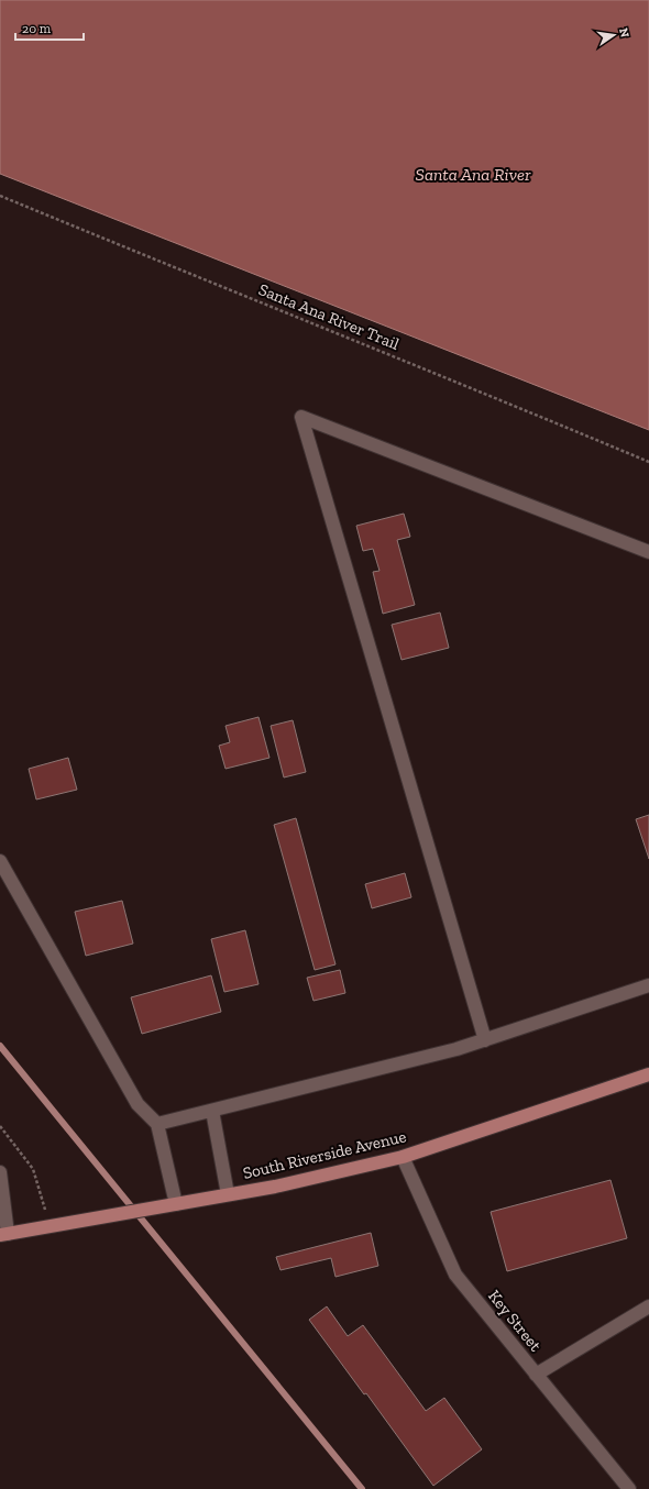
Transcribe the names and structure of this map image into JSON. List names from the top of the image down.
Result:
{
  "streets": {
    "main road": ["South Riverside Avenue"],
    "street": ["Key Street"],
    "path": ["Santa Ana River Trail"]
  },
  "crossings": [
    ["South Riverside Avenue", "Key Street"]
  ],
  "water": ["Santa Ana River"],
  "scale_bar": "20 m",
  "north": "right"
}
